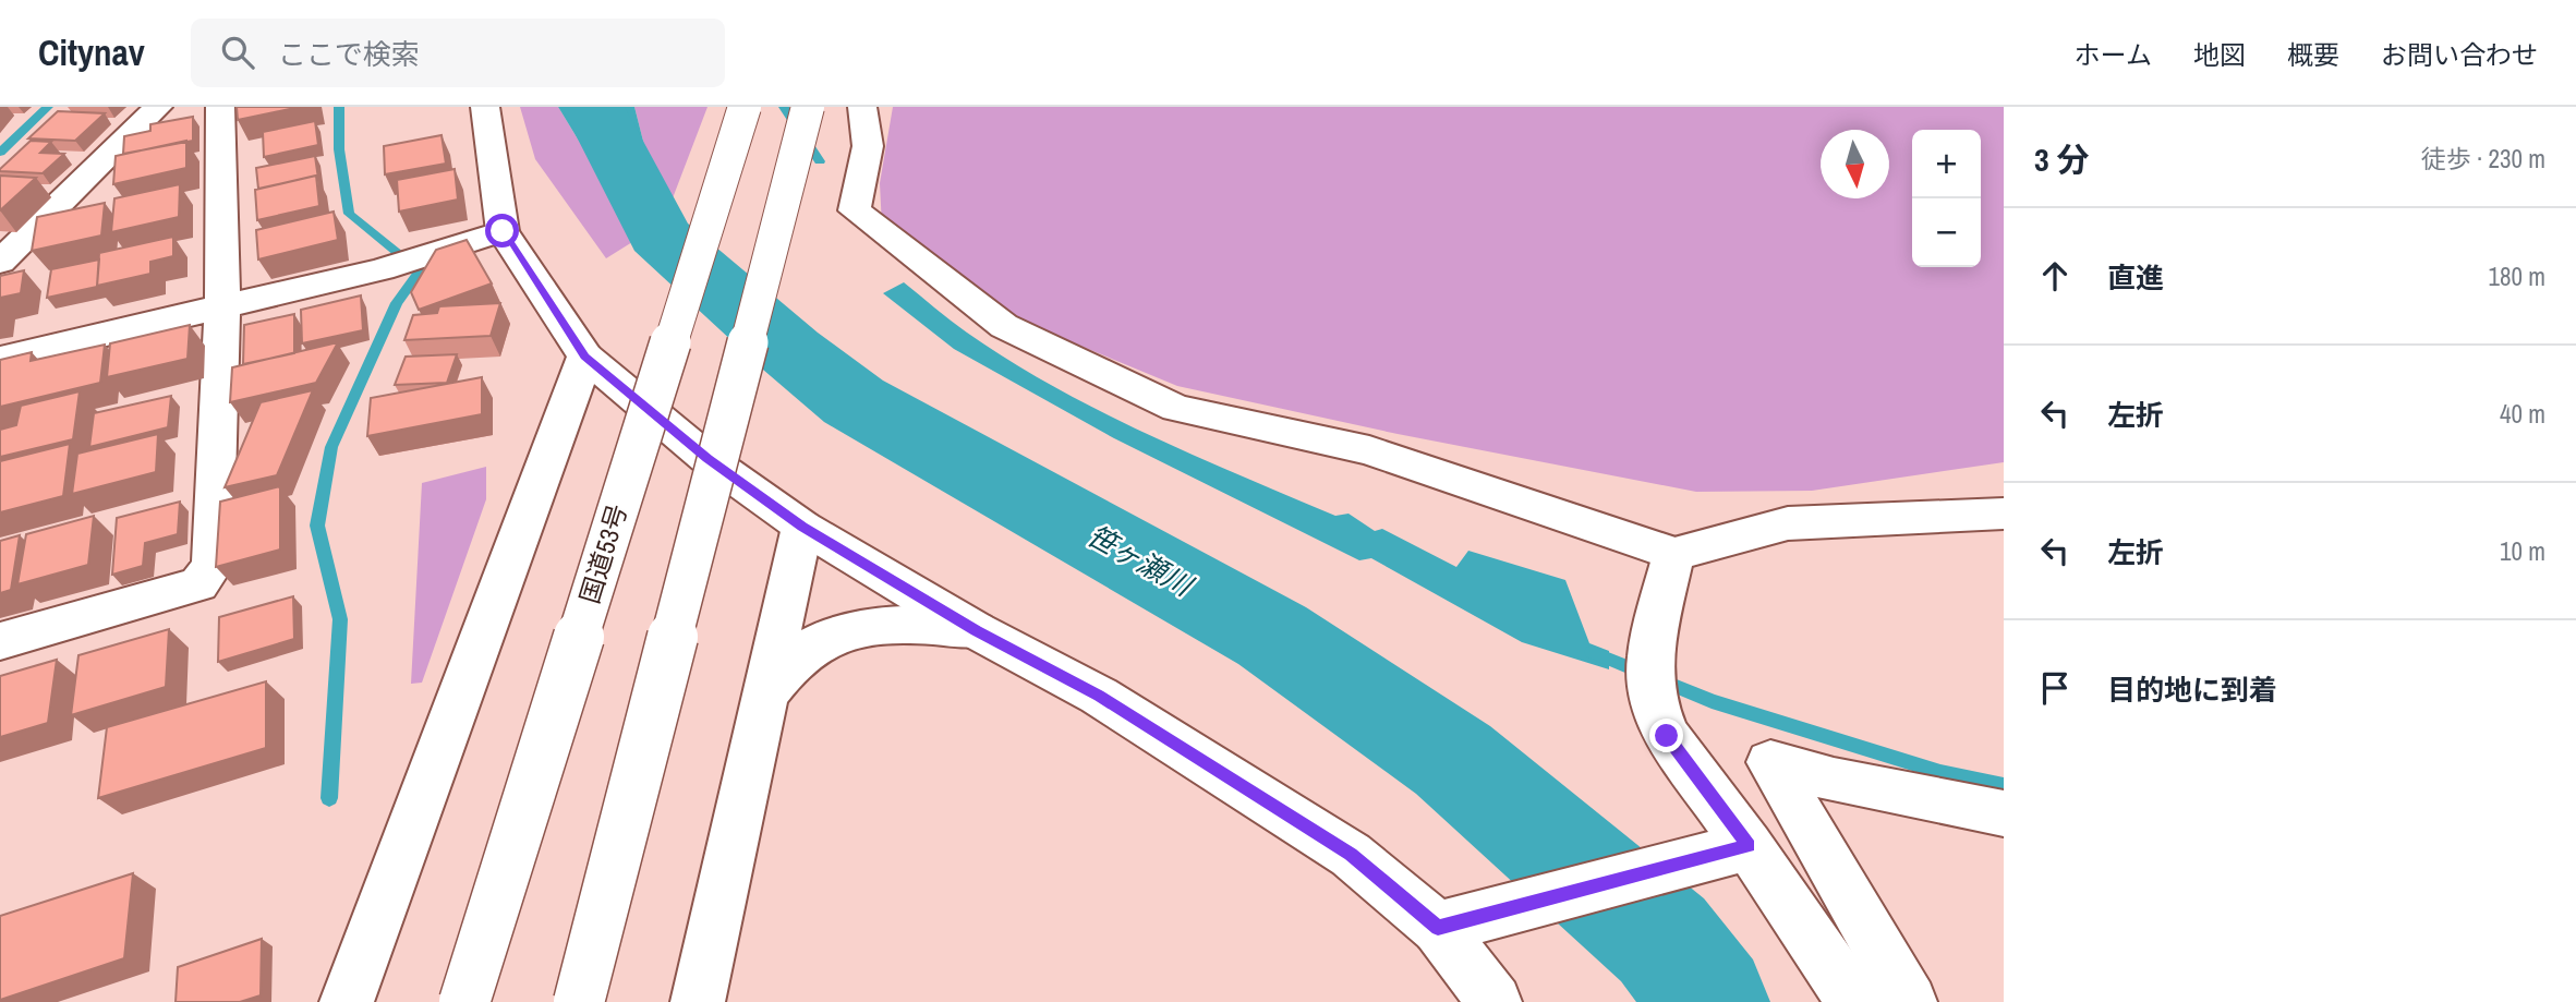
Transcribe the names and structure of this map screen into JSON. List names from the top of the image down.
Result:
{
  "streets": {
    "main road": ["国道53号"]
  },
  "water": ["笹ヶ瀬川"],
  "north": "bottom",
  "page": {
    "header": "Citynav",
    "search": "ここで検索",
    "nav": [
      "ホーム",
      "地図",
      "概要",
      "お問い合わせ"
    ],
    "heading": ["3 分", "徒歩 · 230 m"],
    "map_buttons": ["+", "−"],
    "list": [
      ["直進", "180 m"],
      ["左折", "40 m"],
      ["左折", "10 m"],
      "目的地に到着"
    ]
  }
}
